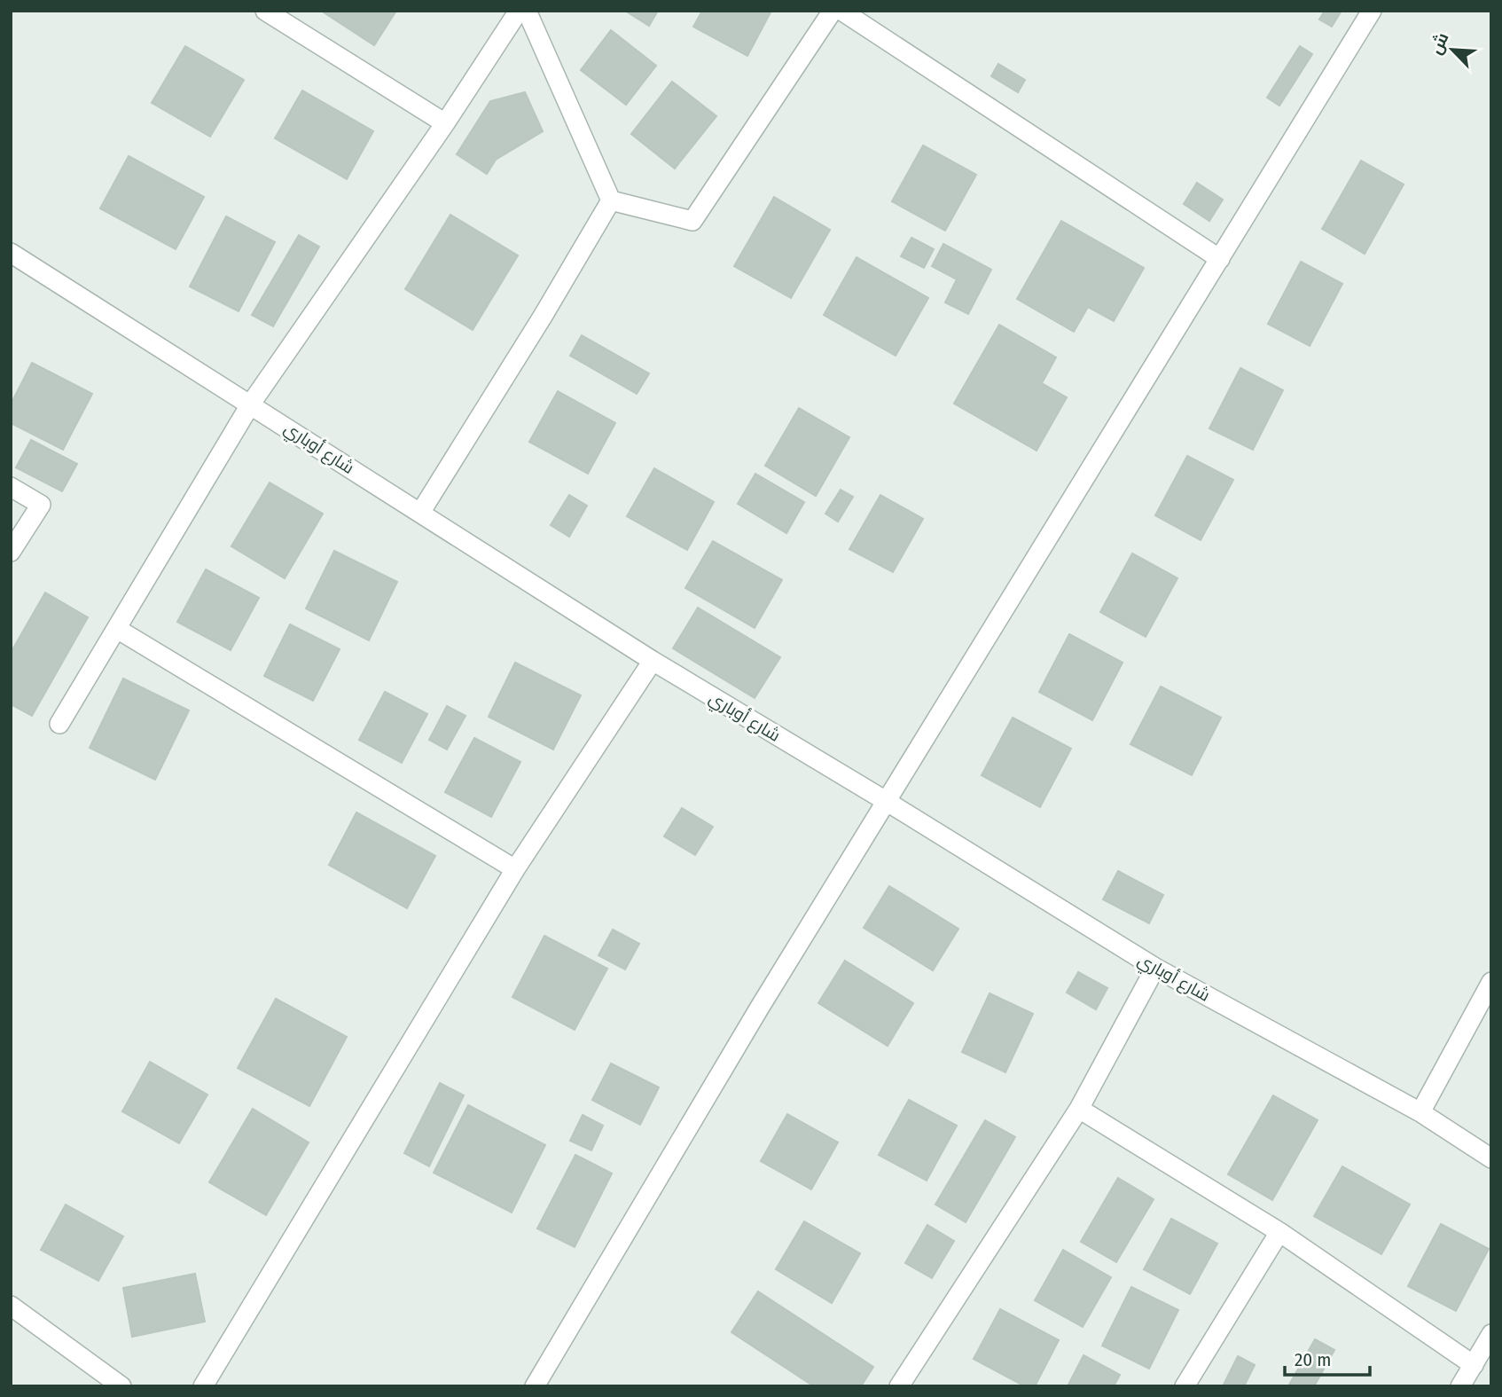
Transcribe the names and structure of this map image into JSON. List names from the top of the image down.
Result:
{
  "streets": {
    "street": ["شارع أوباري"]
  },
  "scale_bar": "20 m",
  "north": "top left"
}
